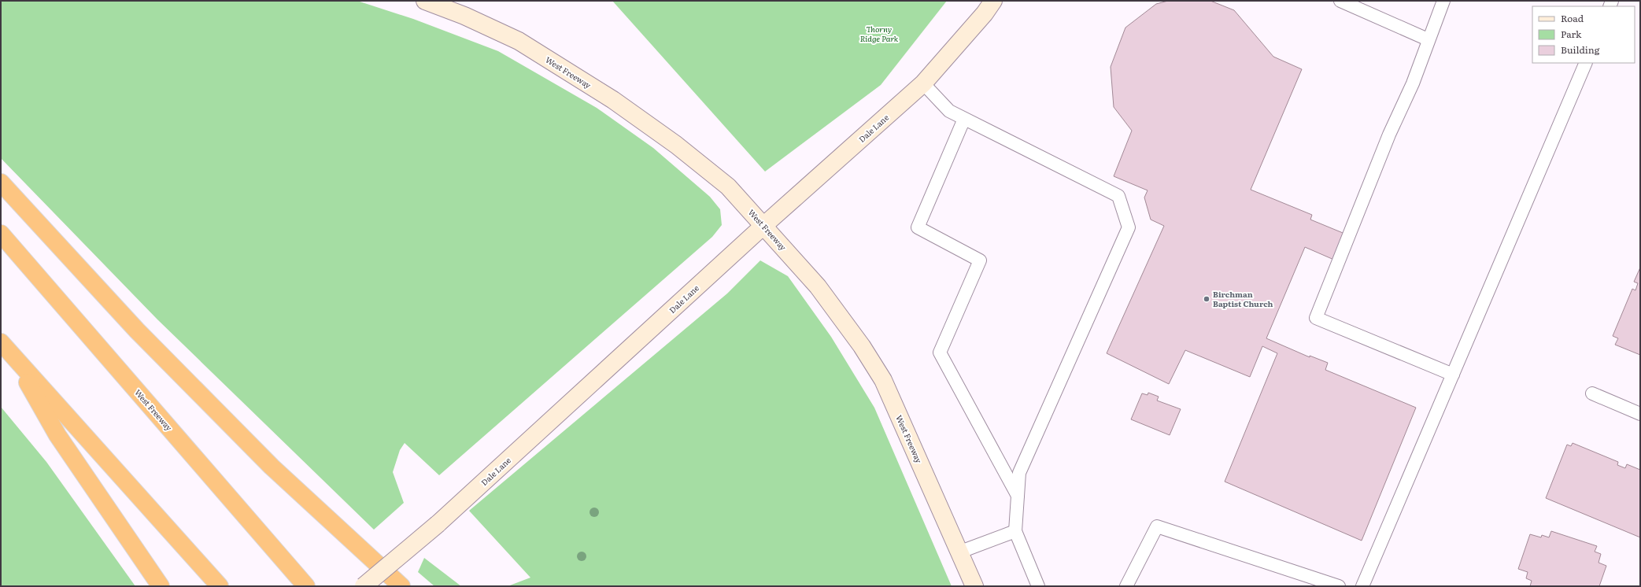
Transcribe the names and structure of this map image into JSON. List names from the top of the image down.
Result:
{
  "streets": {
    "highway": ["West Freeway"],
    "street": ["Dale Lane"]
  },
  "crossings": [
    ["West Freeway", "Dale Lane"]
  ],
  "parks": ["Thorny Ridge Park"],
  "places": ["Birchman Baptist Church"],
  "legend": ["Road", "Park", "Building"]
}
